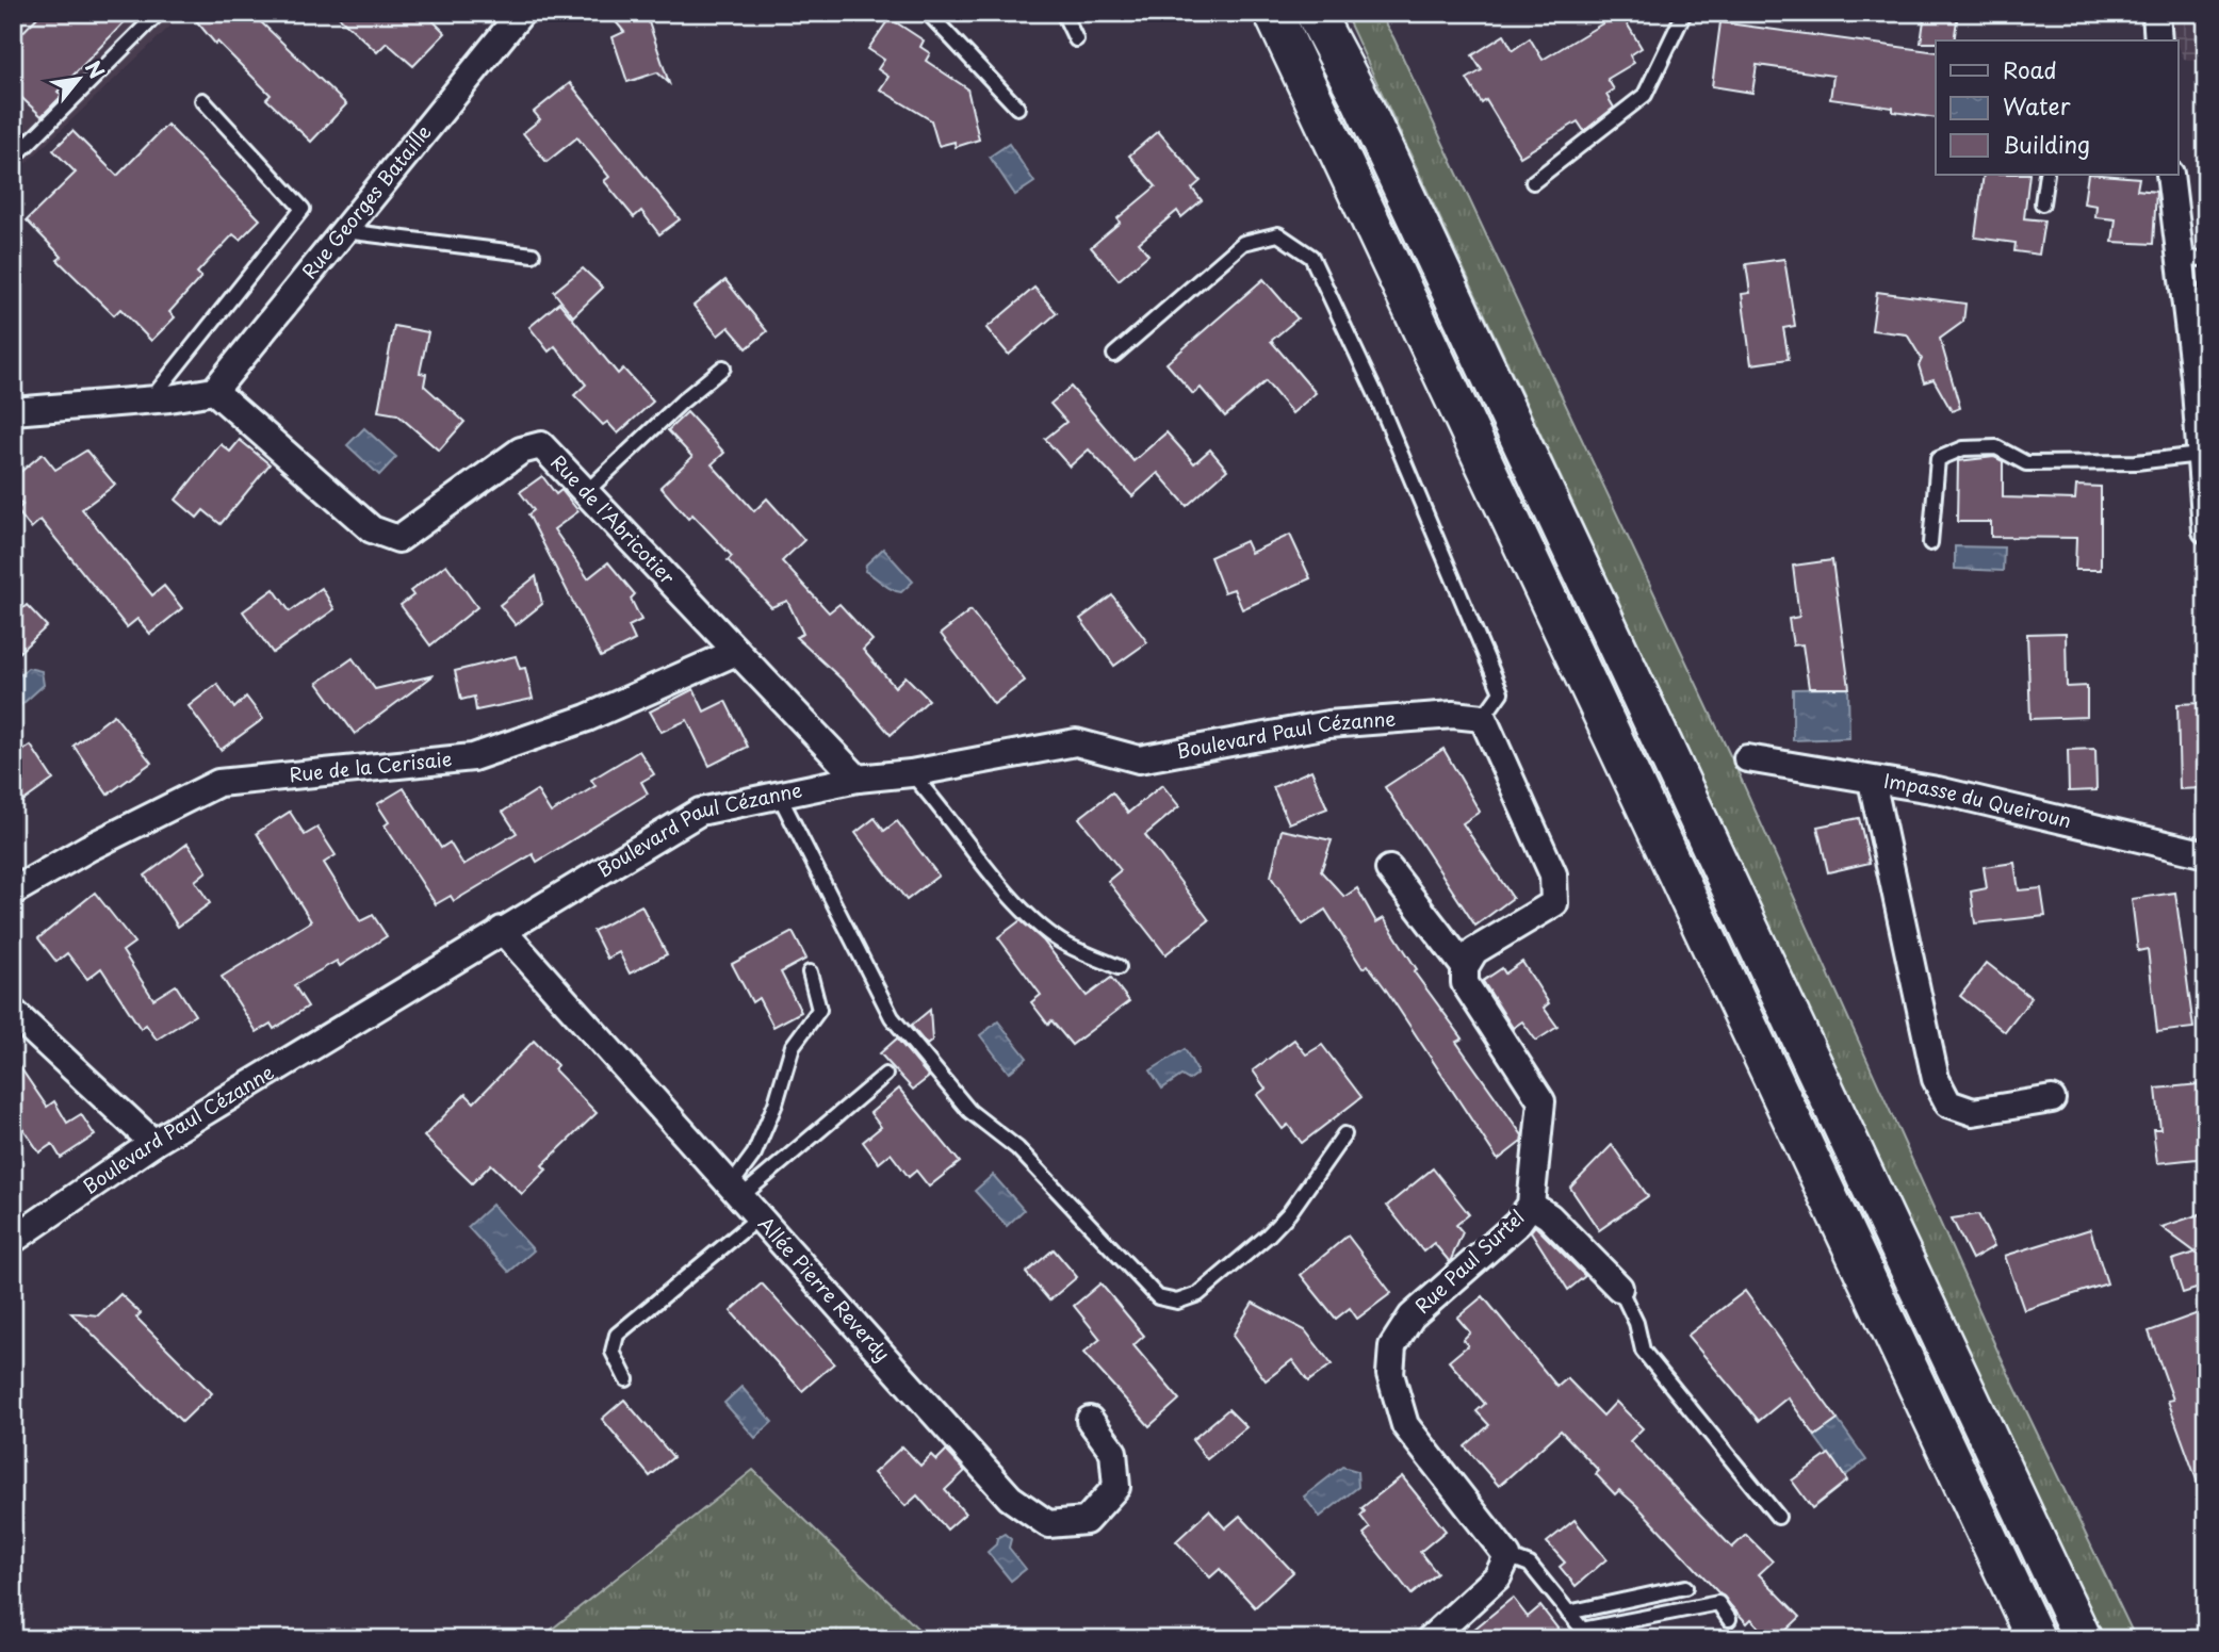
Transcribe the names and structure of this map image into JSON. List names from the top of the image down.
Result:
{
  "streets": {
    "street": [
      "Rue Georges Bataille",
      "Rue de l'Abricotier",
      "Boulevard Paul Cézanne",
      "Rue de la Cerisaie",
      "Impasse du Queiroun",
      "Rue Paul Surtel",
      "Allée Pierre Reverdy"
    ]
  },
  "crossings": [
    ["Rue Georges Bataille", "Rue de l'Abricotier"],
    ["Rue de l'Abricotier", "Boulevard Paul Cézanne"],
    ["Rue de l'Abricotier", "Rue de la Cerisaie"],
    ["Boulevard Paul Cézanne", "Allée Pierre Reverdy"]
  ],
  "legend": ["Road", "Water", "Building"],
  "north": "top right"
}
